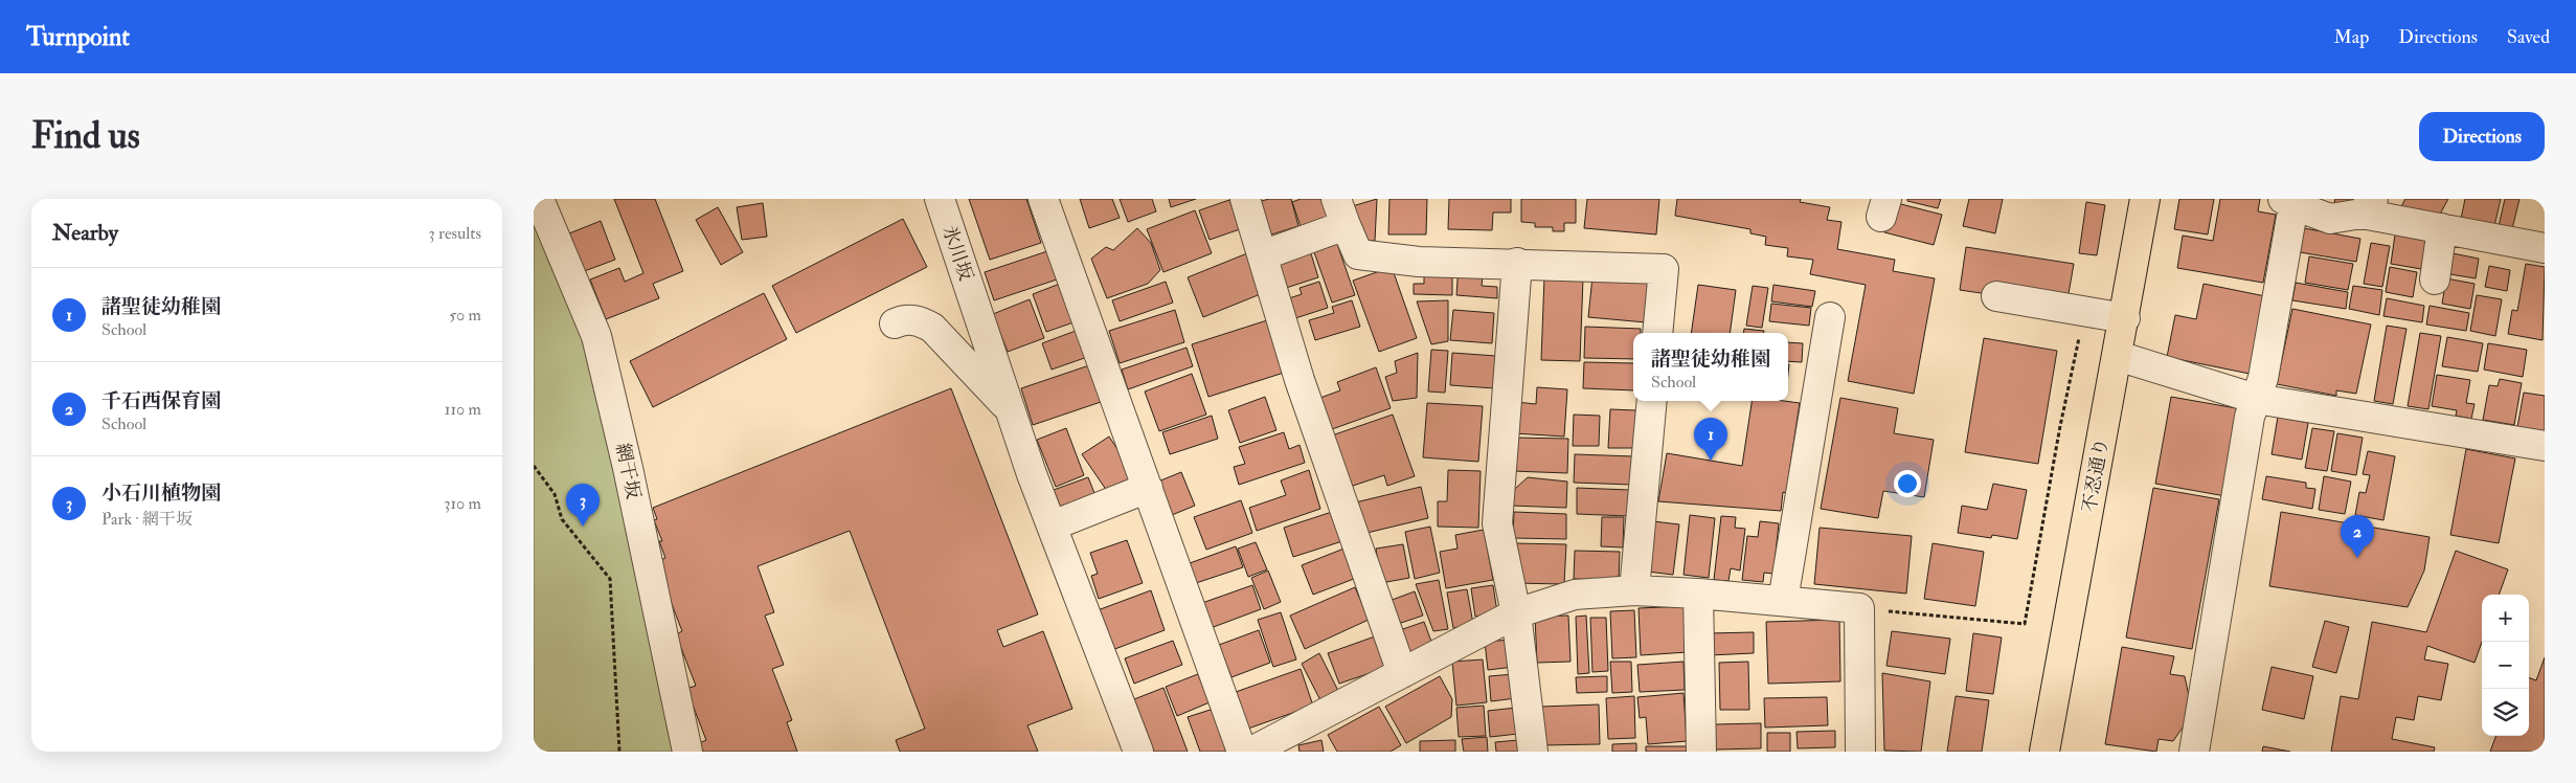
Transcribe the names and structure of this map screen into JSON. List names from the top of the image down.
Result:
{
  "streets": {
    "main road": ["不忍通り"],
    "street": ["氷川坂", "網干坂"]
  },
  "page": {
    "header": "Turnpoint",
    "nav": ["Map", "Directions", "Saved"],
    "buttons": "Directions",
    "title": "Find us",
    "heading": ["Nearby", "3 results"],
    "list": [
      {
        "mark": "1",
        "name": "諸聖徒幼稚園",
        "note": "School",
        "value": "50 m"
      },
      {
        "mark": "2",
        "name": "千石西保育園",
        "note": "School",
        "value": "110 m"
      },
      {
        "mark": "3",
        "name": "小石川植物園",
        "note": "Park · 網干坂",
        "value": "310 m"
      }
    ],
    "popup": ["諸聖徒幼稚園", "School"],
    "pins": ["1", "3", "2"],
    "map_buttons": ["+", "−"]
  }
}
